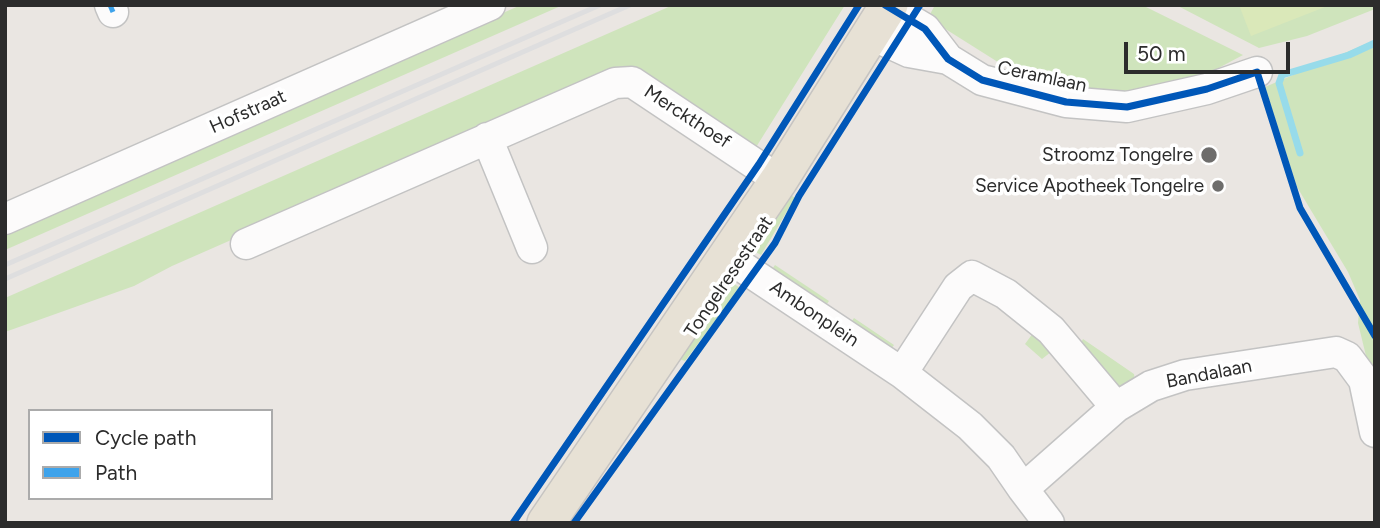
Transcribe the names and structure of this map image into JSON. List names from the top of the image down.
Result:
{
  "streets": {
    "main road": ["Tongelresestraat"],
    "street": [
      "Ceramlaan",
      "Hofstraat",
      "Merckthoef",
      "Ambonplein",
      "Bandalaan"
    ]
  },
  "crossings": [
    ["Ceramlaan", "Tongelresestraat"],
    ["Merckthoef", "Tongelresestraat"],
    ["Tongelresestraat", "Ambonplein"],
    ["Ambonplein", "Bandalaan"]
  ],
  "places": ["Stroomz Tongelre", "Service Apotheek Tongelre"],
  "legend": ["Cycle path", "Path"],
  "scale_bar": "50 m"
}
